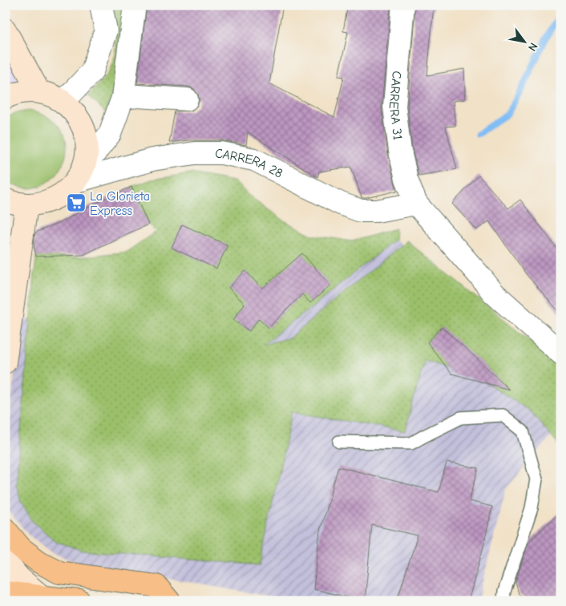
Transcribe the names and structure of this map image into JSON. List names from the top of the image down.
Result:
{
  "streets": {
    "street": ["CARRERA 31", "CARRERA 28"]
  },
  "crossings": [
    ["CARRERA 31", "CARRERA 28"]
  ],
  "places": {
    "supermarket": ["La Glorieta Express"]
  },
  "north": "bottom right"
}
